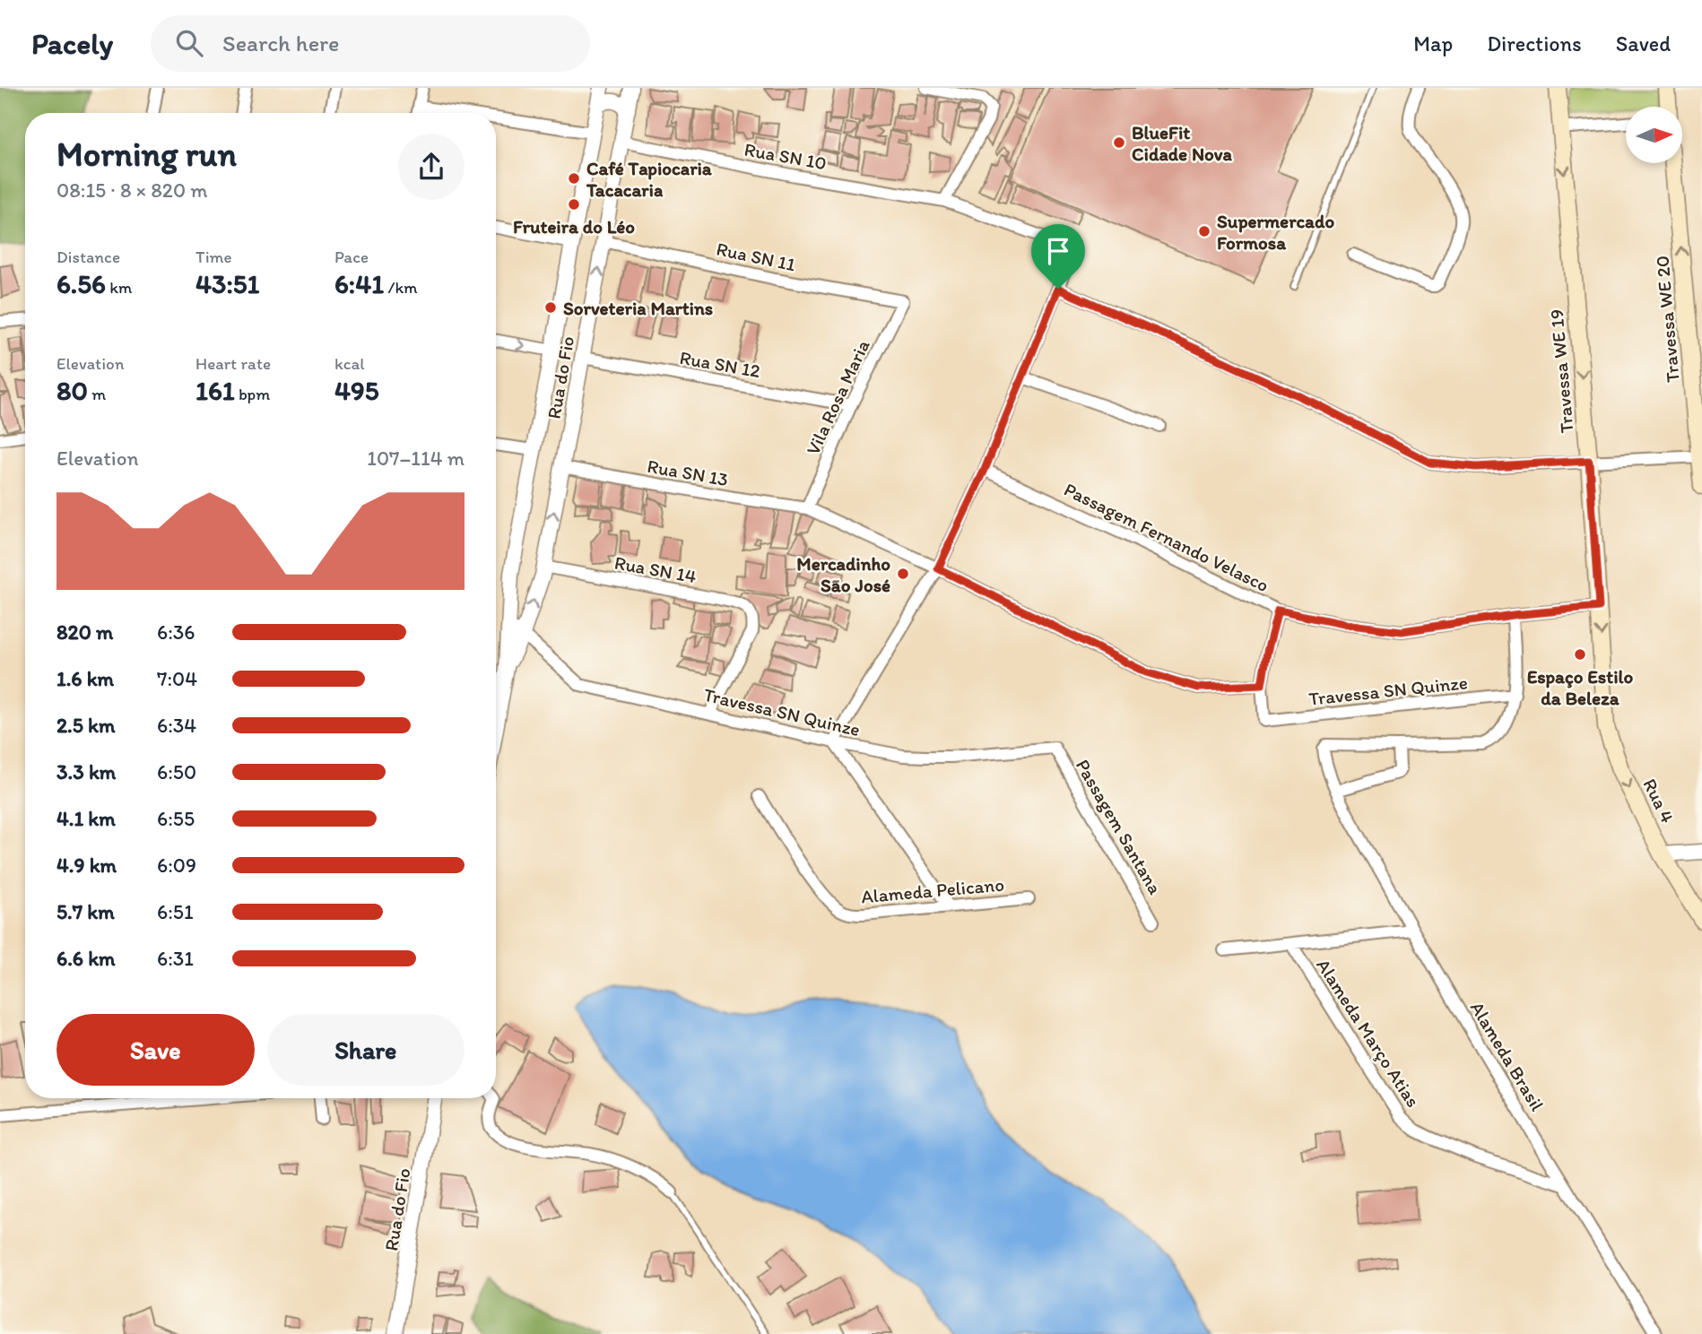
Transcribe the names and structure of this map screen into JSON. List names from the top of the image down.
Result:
{
  "streets": {
    "main road": ["Travessa WE 20", "Travessa WE 19", "Rua 4"],
    "street": [
      "Rua SN 10",
      "Rua SN 11",
      "Rua SN 12",
      "Rua do Fio",
      "Vila Rosa Maria",
      "Rua SN 13",
      "Passagem Fernando Velasco",
      "Rua SN 14",
      "Travessa SN Quinze",
      "Passagem Santana",
      "Alameda Pelicano",
      "Alameda Março Atias",
      "Alameda Brasil"
    ]
  },
  "crossings": [
    ["Rua SN 10", "Rua do Fio"],
    ["Rua SN 11", "Rua do Fio"],
    ["Rua SN 11", "Vila Rosa Maria"],
    ["Rua SN 12", "Rua do Fio"],
    ["Rua SN 12", "Vila Rosa Maria"],
    ["Travessa WE 19", "Passagem Fernando Velasco"],
    ["Travessa WE 19", "Rua 4"],
    ["Rua do Fio", "Rua SN 13"],
    ["Rua do Fio", "Rua SN 14"],
    ["Rua do Fio", "Travessa SN Quinze"],
    ["Vila Rosa Maria", "Rua SN 13"],
    ["Rua SN 13", "Travessa SN Quinze"],
    ["Rua SN 14", "Travessa SN Quinze"],
    ["Travessa SN Quinze", "Passagem Santana"],
    ["Alameda Março Atias", "Alameda Brasil"]
  ],
  "one_way": ["Travessa WE 20", "Travessa WE 19", "Rua 4"],
  "places": [
    "BlueFit Cidade Nova",
    "Café Tapiocaria Tacacaria",
    "Fruteira do Léo",
    "Supermercado Formosa",
    "Sorveteria Martins",
    "Mercadinho São José",
    "Espaço Estilo da Beleza"
  ],
  "north": "right",
  "page": {
    "header": "Pacely",
    "search": "Search here",
    "nav": ["Map", "Directions", "Saved"],
    "heading": ["Morning run", "08:15 · 8 × 820 m"],
    "stats": [
      ["Distance", "6.56 km"],
      ["Time", "43:51"],
      ["Pace", "6:41 /km"],
      ["Elevation", "80 m"],
      ["Heart rate", "161 bpm"],
      ["kcal", "495"]
    ],
    "chart": ["Elevation", "107–114 m"],
    "list": [
      {
        "name": "820 m",
        "note": "6:36"
      },
      {
        "name": "1.6 km",
        "note": "7:04"
      },
      {
        "name": "2.5 km",
        "note": "6:34"
      },
      {
        "name": "3.3 km",
        "note": "6:50"
      },
      {
        "name": "4.1 km",
        "note": "6:55"
      },
      {
        "name": "4.9 km",
        "note": "6:09"
      },
      {
        "name": "5.7 km",
        "note": "6:51"
      },
      {
        "name": "6.6 km",
        "note": "6:31"
      }
    ],
    "buttons": ["Save", "Share"]
  }
}
